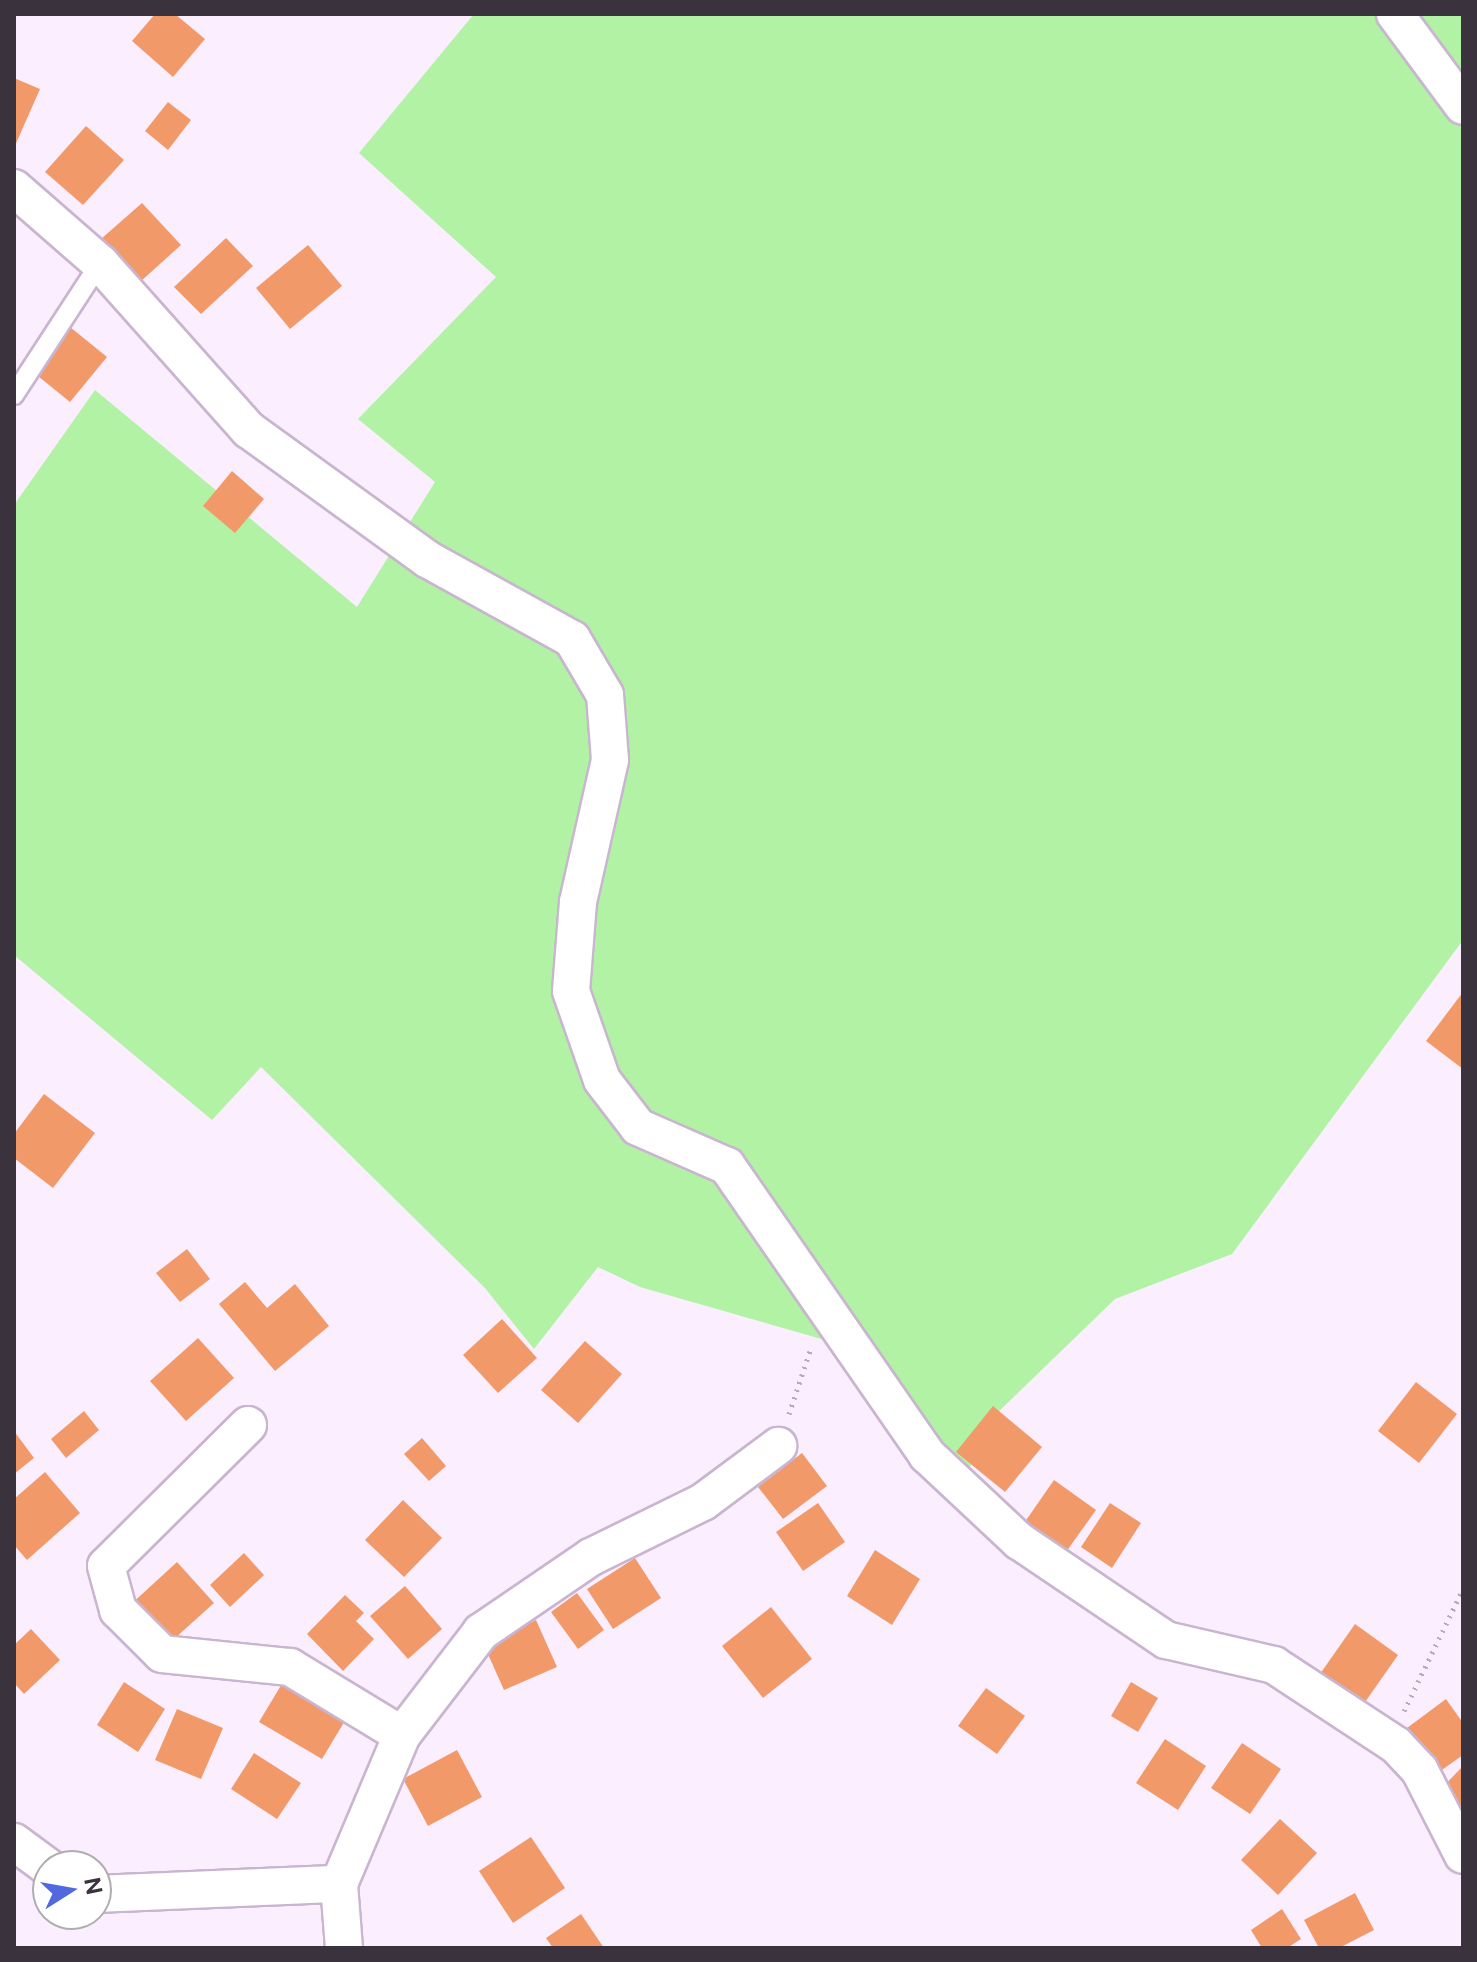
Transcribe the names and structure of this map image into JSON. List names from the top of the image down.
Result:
{
  "north": "right"
}
